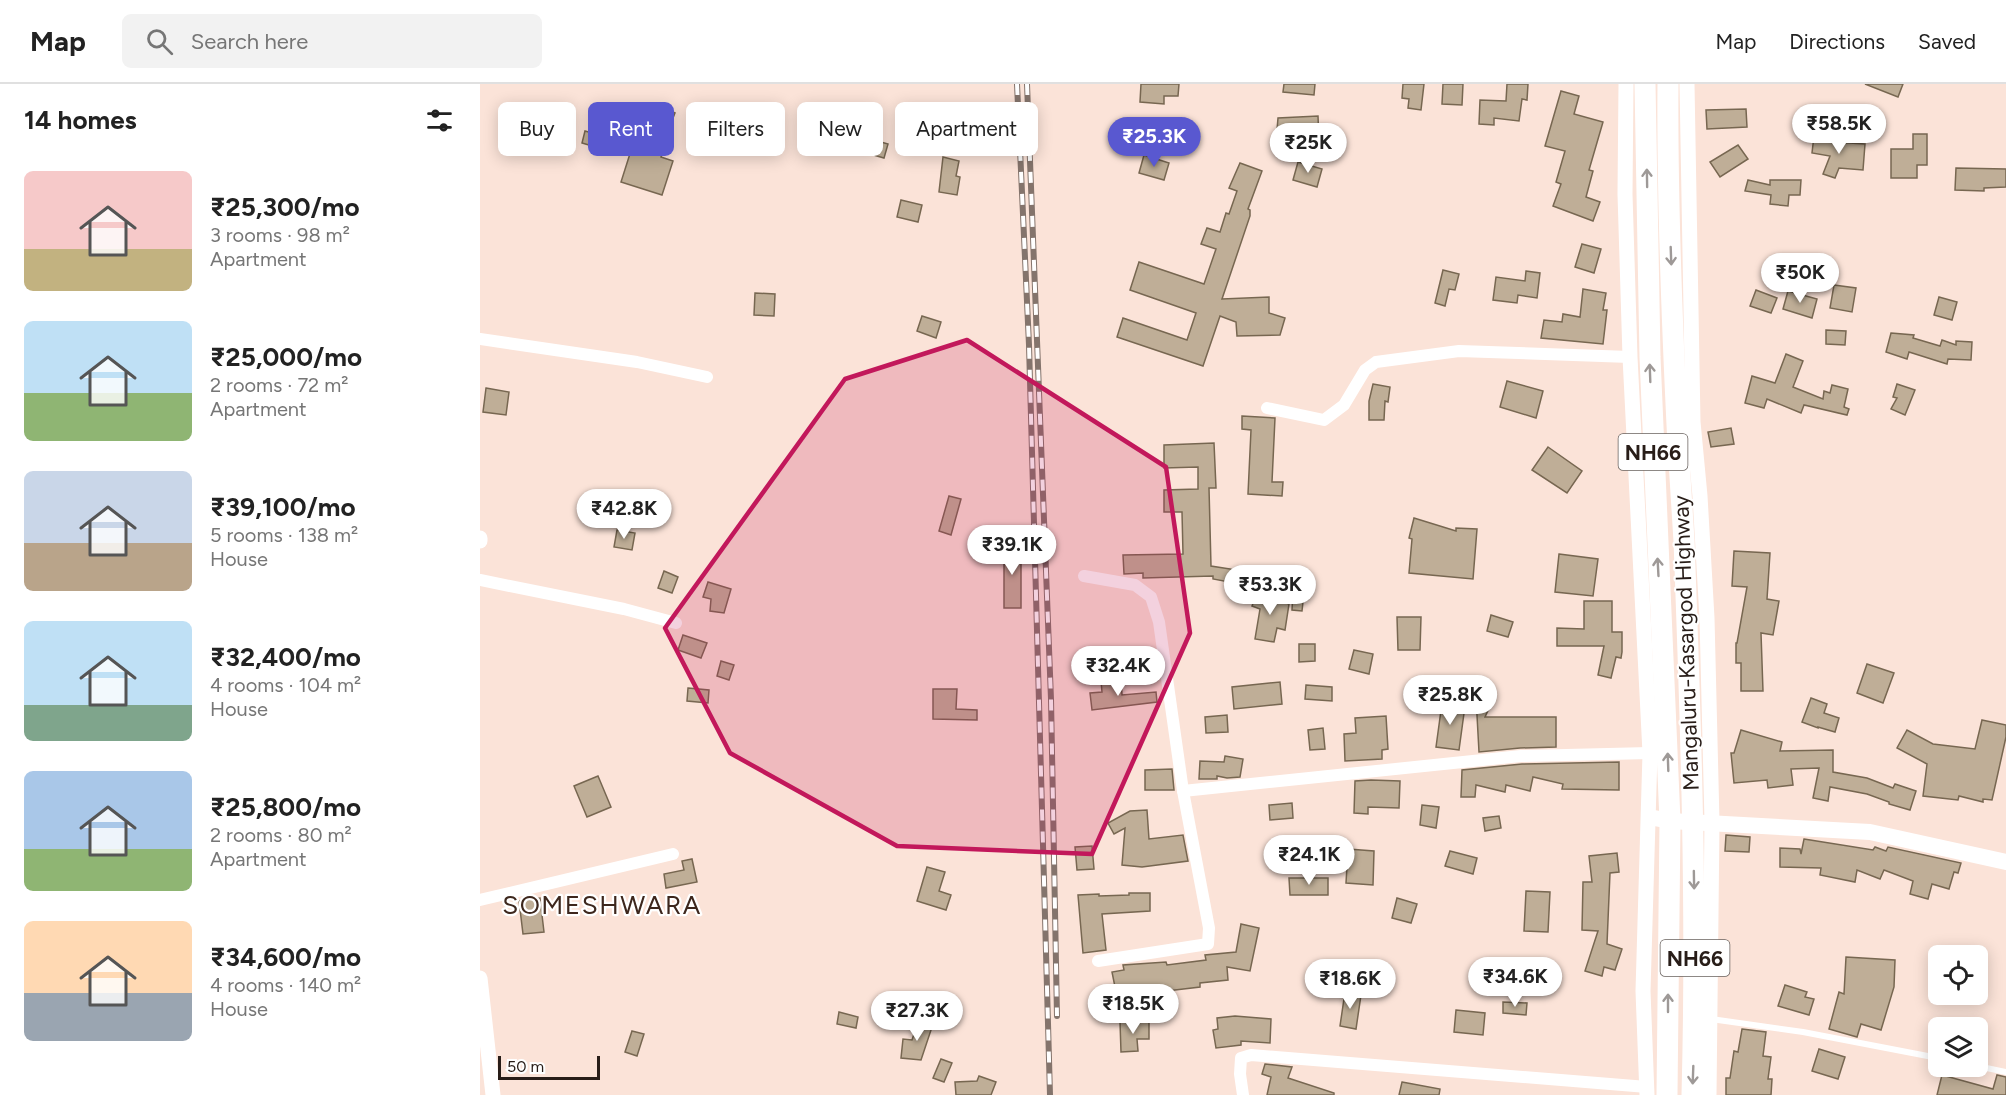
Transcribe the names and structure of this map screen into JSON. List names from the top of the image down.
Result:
{
  "streets": {
    "highway": ["NH66", "Mangaluru-Kasargod Highway"]
  },
  "districts": ["SOMESHWARA"],
  "scale_bar": "50 m",
  "page": {
    "header": "Map",
    "search": "Search here",
    "nav": ["Map", "Directions", "Saved"],
    "heading": "14 homes",
    "chip": [
      "Buy",
      "Rent",
      "Filters",
      "New",
      "Apartment"
    ],
    "price": [
      "₹58.5K",
      "₹25.3K",
      "₹25K",
      "₹50K",
      "₹42.8K",
      "₹39.1K",
      "₹53.3K",
      "₹32.4K",
      "₹25.8K",
      "₹24.1K",
      "₹34.6K",
      "₹18.6K",
      "₹18.5K",
      "₹27.3K"
    ],
    "list": [
      {
        "name": "₹25,300/mo",
        "note": "3 rooms · 98 m² · Apartment"
      },
      {
        "name": "₹25,000/mo",
        "note": "2 rooms · 72 m² · Apartment"
      },
      {
        "name": "₹39,100/mo",
        "note": "5 rooms · 138 m² · House"
      },
      {
        "name": "₹32,400/mo",
        "note": "4 rooms · 104 m² · House"
      },
      {
        "name": "₹25,800/mo",
        "note": "2 rooms · 80 m² · Apartment"
      },
      {
        "name": "₹34,600/mo",
        "note": "4 rooms · 140 m² · House"
      }
    ],
    "scale": "50 m"
  }
}
